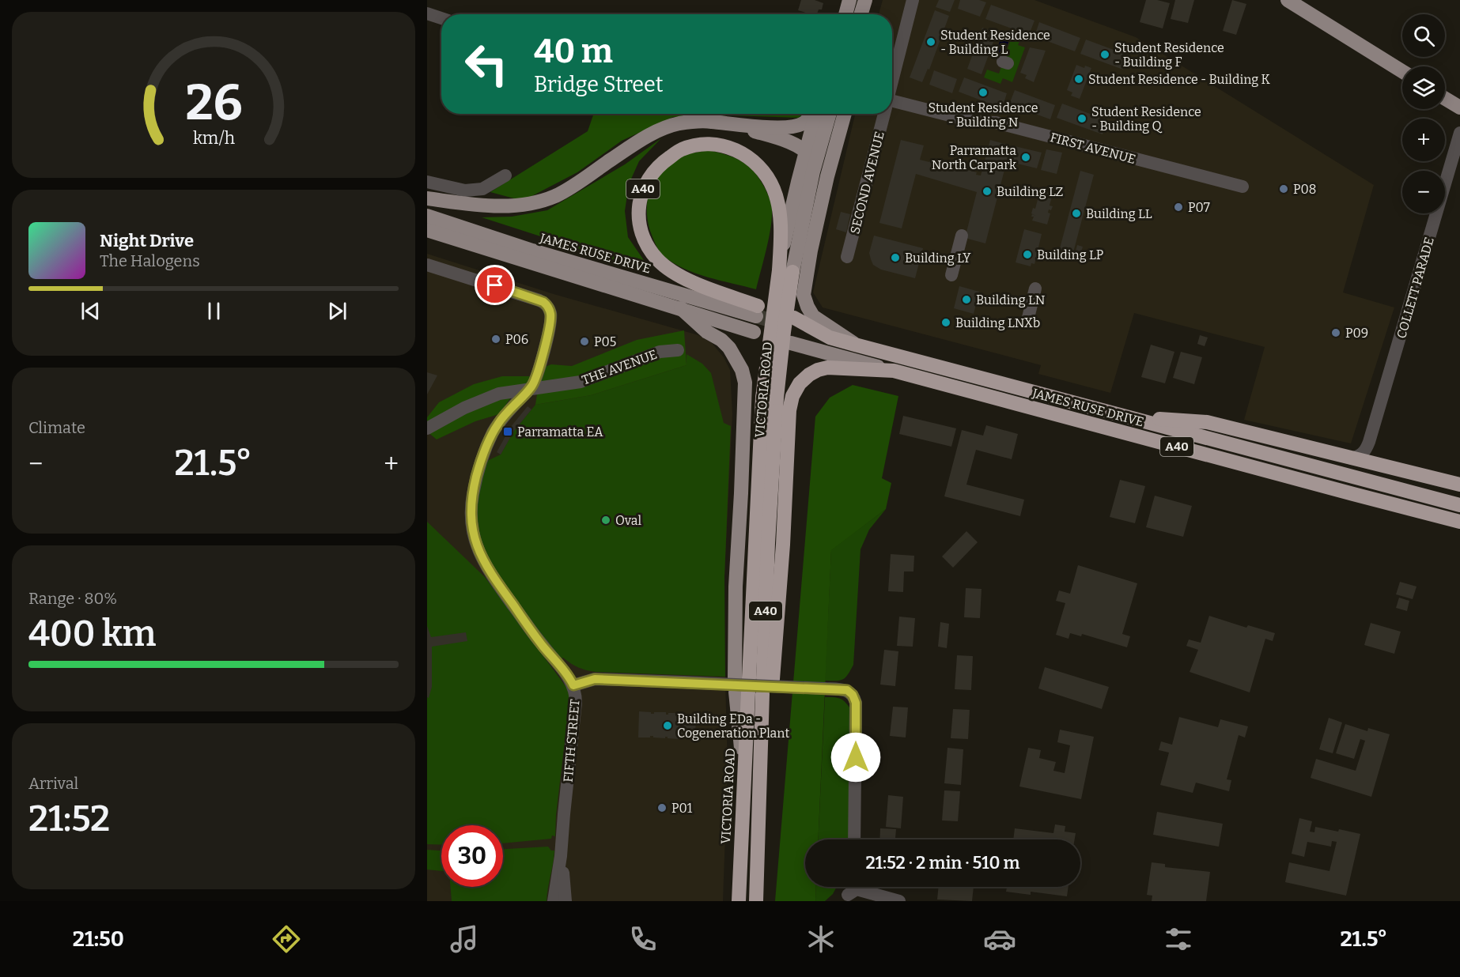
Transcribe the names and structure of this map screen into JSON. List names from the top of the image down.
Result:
{
  "streets": {
    "highway": ["A40", "JAMES RUSE DRIVE", "VICTORIA ROAD"],
    "street": [
      "FIRST AVENUE",
      "SECOND AVENUE",
      "COLLETT PARADE",
      "THE AVENUE",
      "FIFTH STREET"
    ]
  },
  "crossings": [
    ["A40", "JAMES RUSE DRIVE"],
    ["A40", "VICTORIA ROAD"],
    ["JAMES RUSE DRIVE", "VICTORIA ROAD"],
    ["THE AVENUE", "FIFTH STREET"]
  ],
  "places": {
    "other": [
      "Student Residence - Building L",
      "Student Residence - Building F",
      "Student Residence - Building K",
      "Student Residence - Building N",
      "Student Residence - Building Q",
      "Parramatta North Carpark",
      "P08",
      "Building LZ",
      "P07",
      "Building LL",
      "Building LP",
      "Building LY",
      "Building LN",
      "Building LNXb",
      "P09",
      "P06",
      "P05",
      "Oval",
      "Building EDa - Cogeneration Plant",
      "P01"
    ],
    "transit": ["Parramatta EA"]
  },
  "page": {
    "map_buttons": ["+", "−"],
    "turn": ["40 m", "Bridge Street"],
    "song": ["Night Drive", "The Halogens"],
    "tile": [
      "Climate",
      ["Range · 80%", "400 km"],
      ["Arrival", "21:52"]
    ],
    "heat": ["−", "21.5°", "+"],
    "limit": "30",
    "trip": "21:52 · 2 min · 510 m",
    "tabs": ["21:50", "21.5°"],
    "gauge": ["26", "km/h"]
  }
}
